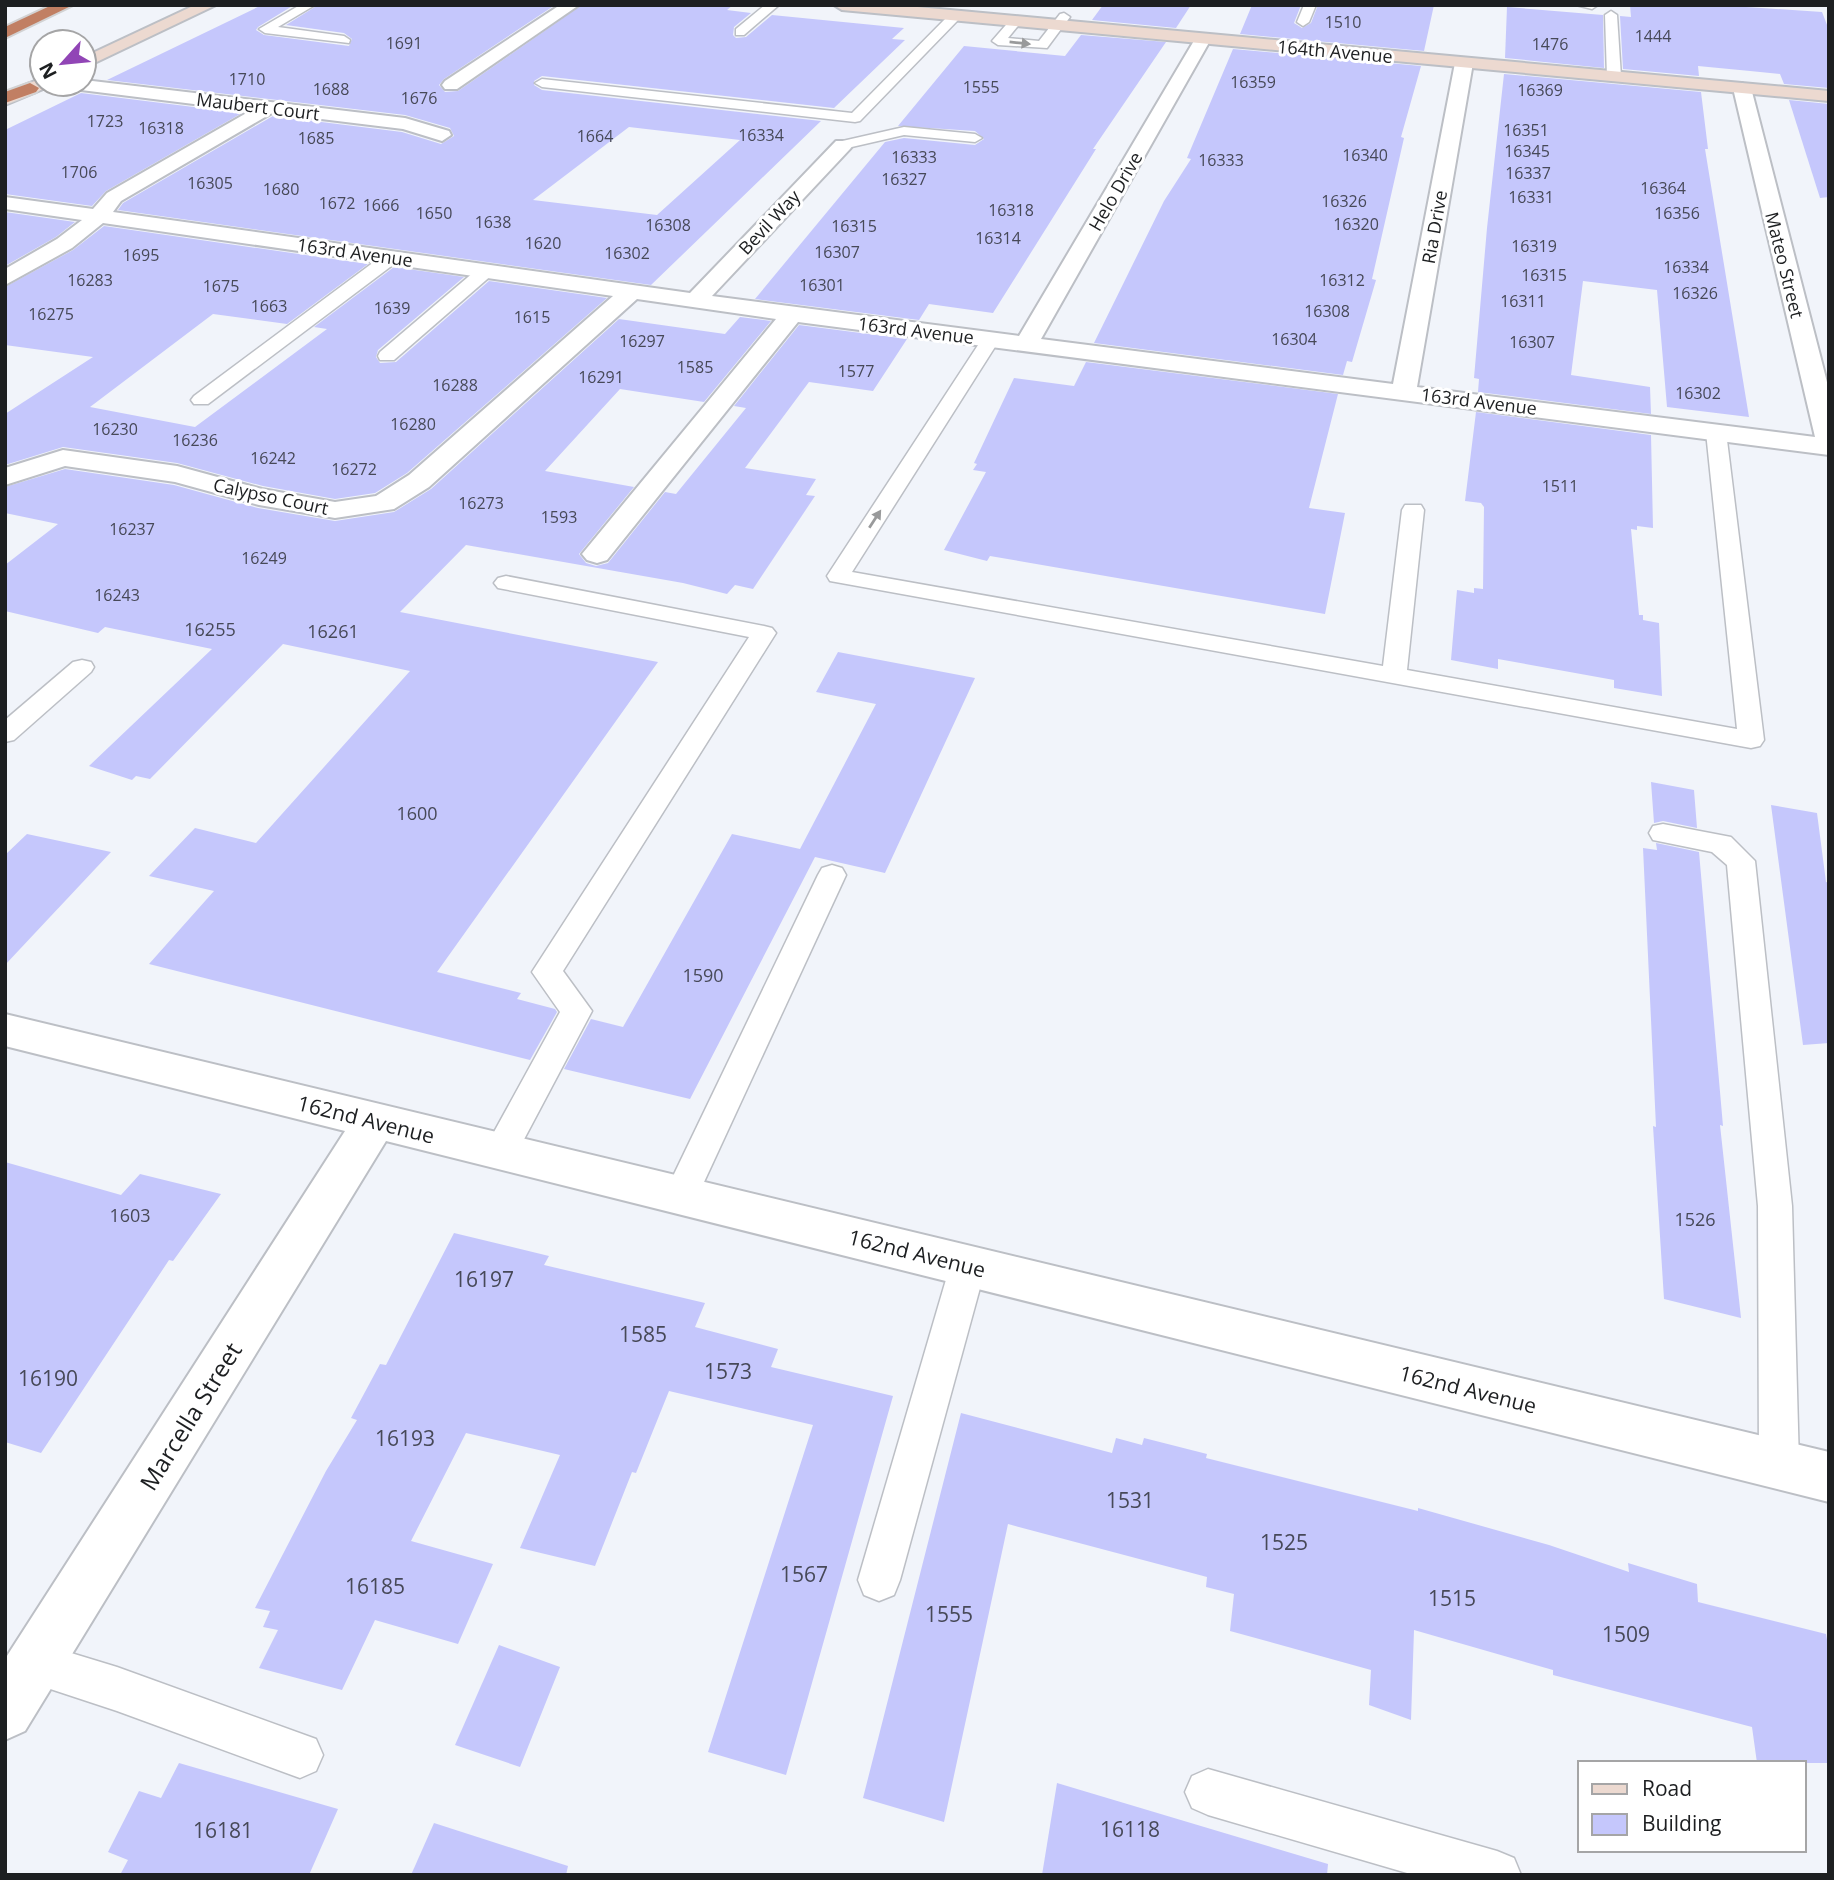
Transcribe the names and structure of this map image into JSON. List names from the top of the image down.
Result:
{
  "streets": {
    "street": [
      "164th Avenue",
      "Maubert Court",
      "Helo Drive",
      "Bevil Way",
      "Ria Drive",
      "163rd Avenue",
      "Mateo Street",
      "Calypso Court",
      "162nd Avenue",
      "Marcella Street"
    ]
  },
  "crossings": [
    ["164th Avenue", "Helo Drive"],
    ["164th Avenue", "Ria Drive"],
    ["164th Avenue", "Mateo Street"],
    ["Helo Drive", "163rd Avenue"],
    ["Bevil Way", "163rd Avenue"],
    ["Ria Drive", "163rd Avenue"],
    ["163rd Avenue", "Mateo Street"],
    ["163rd Avenue", "Calypso Court"],
    ["162nd Avenue", "Marcella Street"]
  ],
  "house_numbers": [
    "1510",
    "1444",
    "1691",
    "1476",
    "1710",
    "16359",
    "1555",
    "1688",
    "16369",
    "1676",
    "1723",
    "16318",
    "16351",
    "16334",
    "1664",
    "1685",
    "16345",
    "16340",
    "16333",
    "16333",
    "1706",
    "16337",
    "16327",
    "16305",
    "16364",
    "1680",
    "16331",
    "16326",
    "1672",
    "1666",
    "16318",
    "1650",
    "16356",
    "1638",
    "16320",
    "16308",
    "16315",
    "16314",
    "1620",
    "16319",
    "16307",
    "16302",
    "1695",
    "16334",
    "16315",
    "16283",
    "16312",
    "16301",
    "1675",
    "16326",
    "16311",
    "1663",
    "1639",
    "16308",
    "16275",
    "1615",
    "16304",
    "16297",
    "16307",
    "1585",
    "1577",
    "16291",
    "16288",
    "16302",
    "16280",
    "16230",
    "16236",
    "16242",
    "16272",
    "1511",
    "16273",
    "1593",
    "16237",
    "16249",
    "16243",
    "16255",
    "16261",
    "1600",
    "1590",
    "1603",
    "1526",
    "16197",
    "1585",
    "1573",
    "16190",
    "16193",
    "1531",
    "1525",
    "1567",
    "16185",
    "1515",
    "1555",
    "1509",
    "16118",
    "16181"
  ],
  "legend": ["Road", "Building"],
  "north": "bottom left"
}
